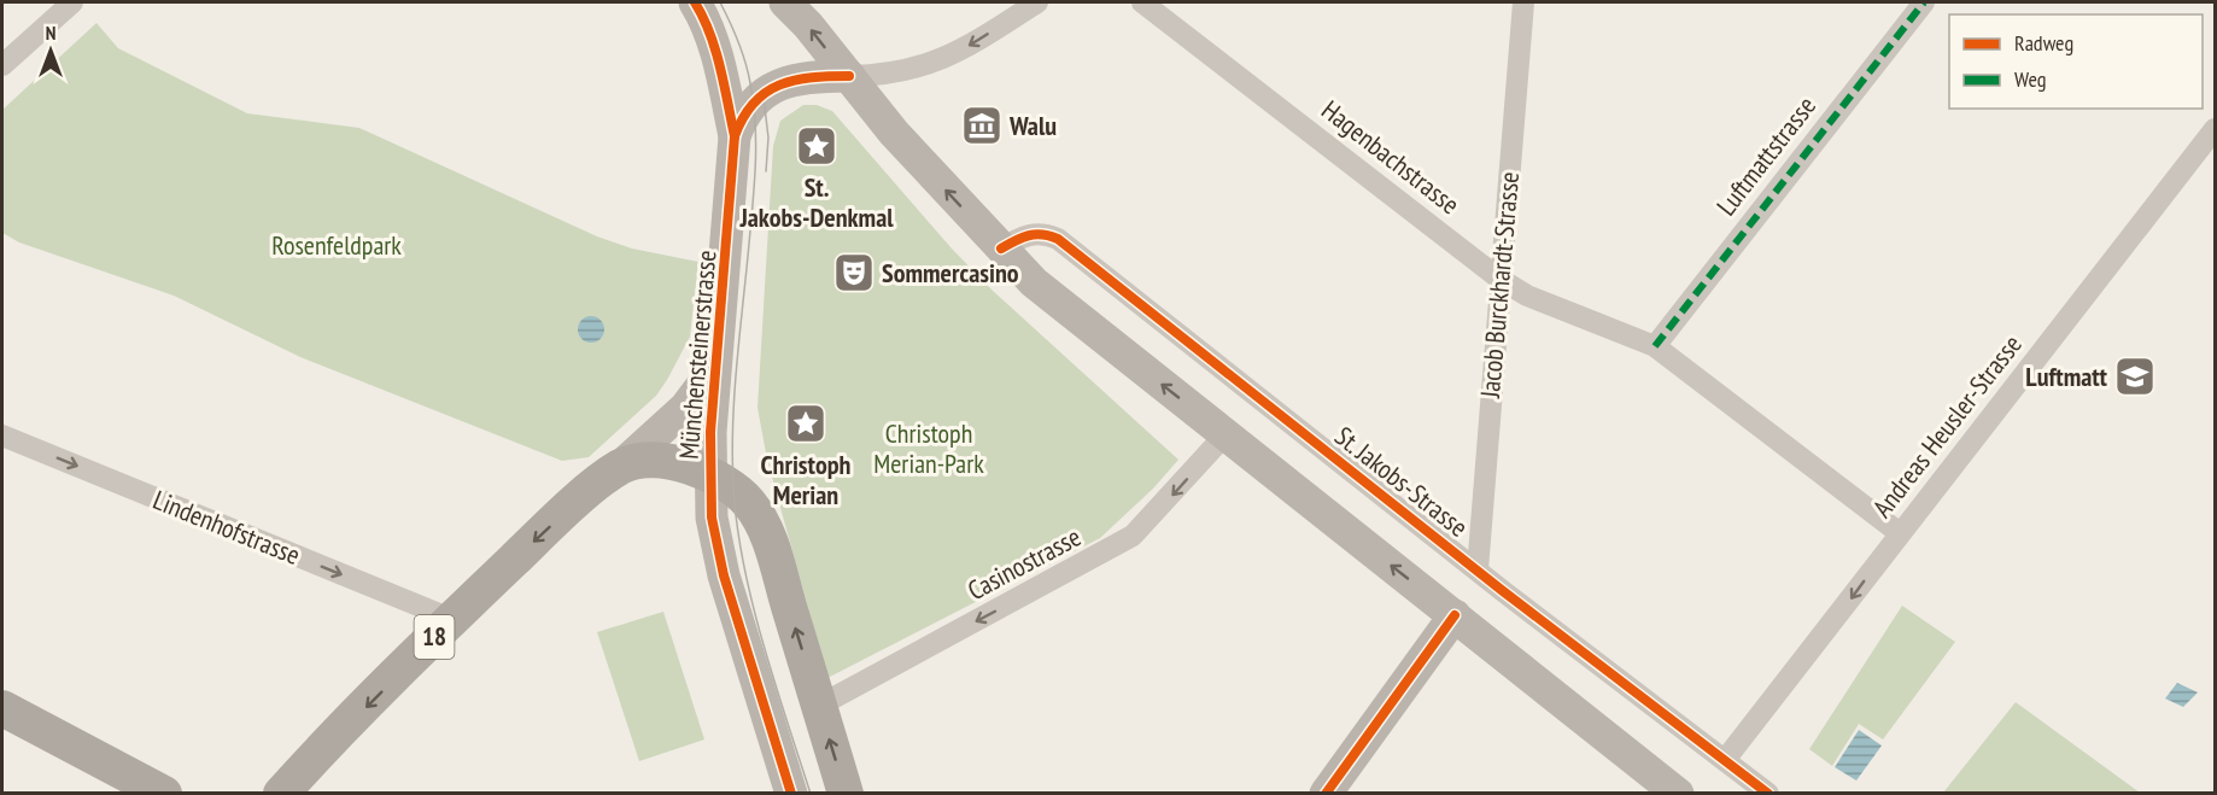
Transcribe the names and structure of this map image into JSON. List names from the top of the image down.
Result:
{
  "streets": {
    "main road": ["Münchensteinerstrasse", "18"],
    "street": [
      "Luftmattstrasse",
      "Hagenbachstrasse",
      "Jacob Burckhardt-Strasse",
      "Andreas Heusler-Strasse",
      "St. Jakobs-Strasse",
      "Lindenhofstrasse",
      "Casinostrasse"
    ]
  },
  "crossings": [
    ["Luftmattstrasse", "Hagenbachstrasse"],
    ["Hagenbachstrasse", "Jacob Burckhardt-Strasse"],
    ["Hagenbachstrasse", "Andreas Heusler-Strasse"],
    ["Jacob Burckhardt-Strasse", "St. Jakobs-Strasse"],
    ["Münchensteinerstrasse", "Casinostrasse"],
    ["Andreas Heusler-Strasse", "St. Jakobs-Strasse"],
    ["Lindenhofstrasse", "18"]
  ],
  "one_way": ["Andreas Heusler-Strasse", "Lindenhofstrasse", "Casinostrasse"],
  "parks": ["Rosenfeldpark", "Christoph Merian-Park"],
  "places": {
    "museum": ["Walu"],
    "place": ["St. Jakobs-Denkmal", "Christoph Merian"],
    "theatre": ["Sommercasino"],
    "school or university": ["Luftmatt"]
  },
  "legend": ["Radweg", "Weg"],
  "north": "top"
}
